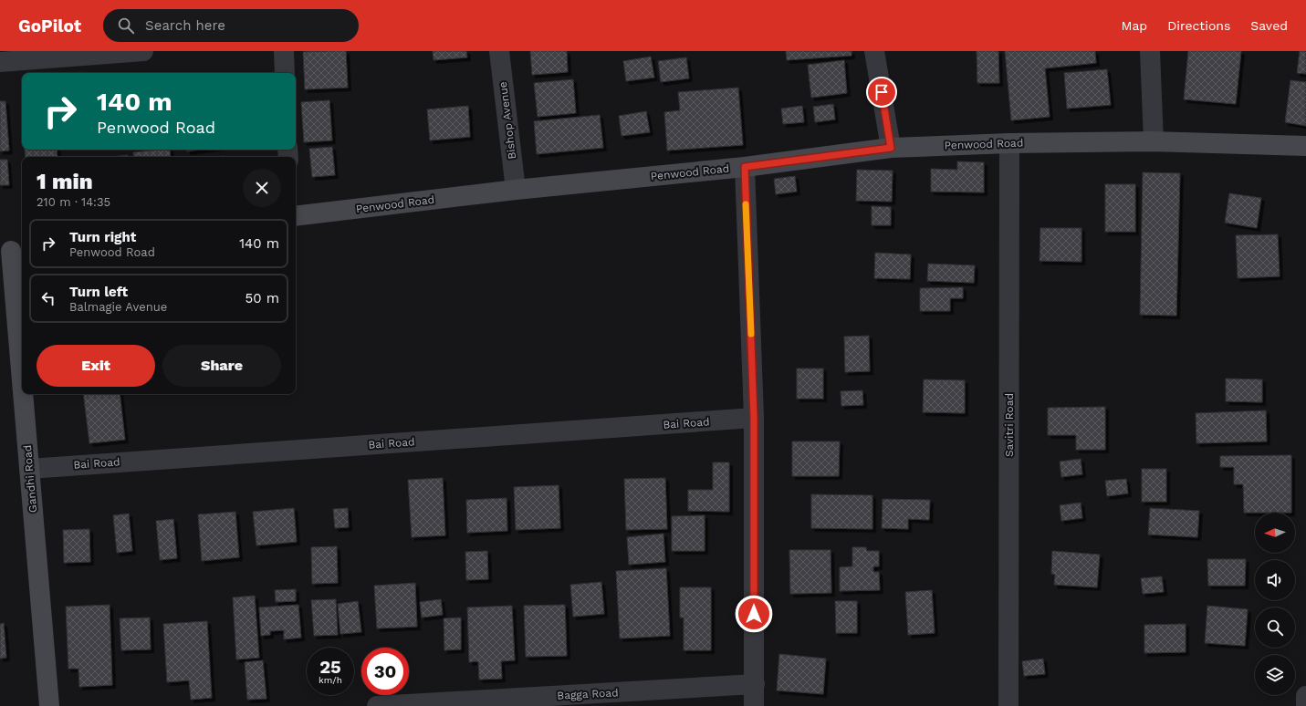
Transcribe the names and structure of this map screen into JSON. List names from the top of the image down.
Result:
{
  "streets": {
    "street": [
      "Bishop Avenue",
      "Penwood Road",
      "Bai Road",
      "Savitri Road",
      "Gandhi Road",
      "Bagga Road"
    ]
  },
  "crossings": [
    ["Bishop Avenue", "Penwood Road"],
    ["Penwood Road", "Savitri Road"],
    ["Bai Road", "Gandhi Road"]
  ],
  "north": "left",
  "page": {
    "header": "GoPilot",
    "search": "Search here",
    "nav": ["Map", "Directions", "Saved"],
    "turn": ["140 m", "Penwood Road"],
    "heading": ["1 min", "210 m · 14:35"],
    "list": [
      {
        "name": "Turn right",
        "note": "Penwood Road",
        "value": "140 m"
      },
      {
        "name": "Turn left",
        "note": "Balmagie Avenue",
        "value": "50 m"
      }
    ],
    "buttons": ["Exit", "Share"],
    "speed": "25 km/h",
    "limit": "30"
  }
}
